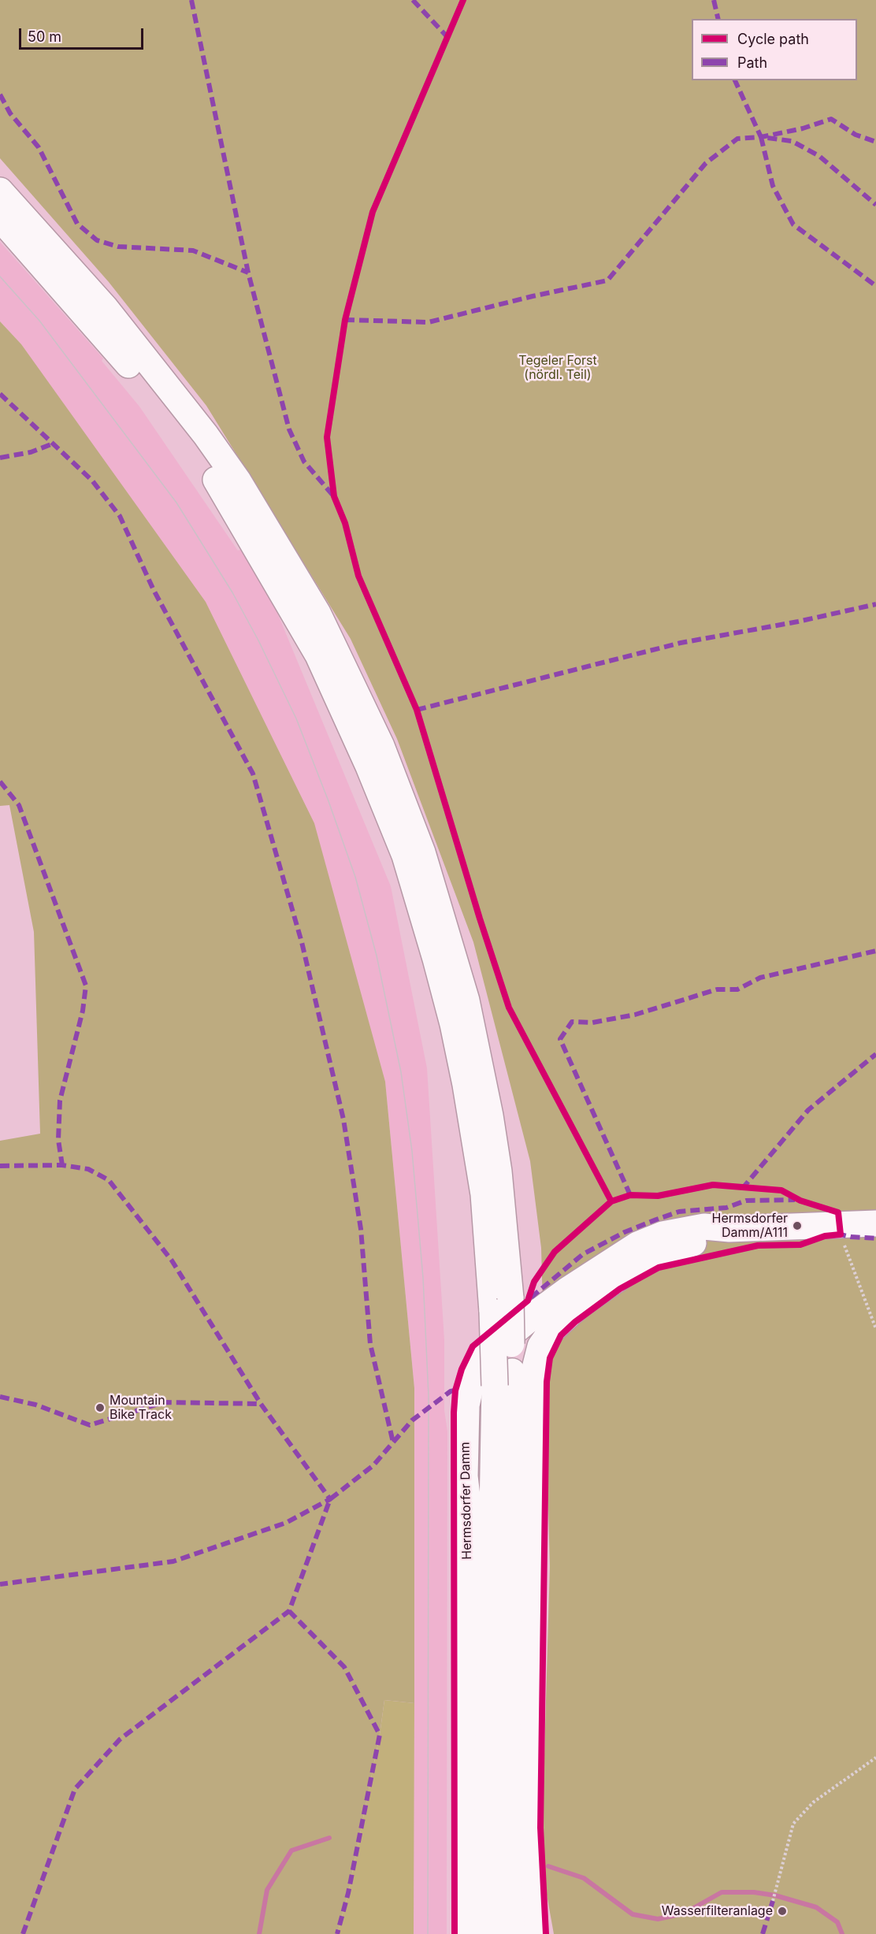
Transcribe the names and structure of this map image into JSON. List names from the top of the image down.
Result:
{
  "streets": {
    "main road": ["Hermsdorfer Damm"]
  },
  "parks": ["Tegeler Forst (nördl. Teil)"],
  "places": ["Hermsdorfer Damm/A111", "Mountain Bike Track", "Wasserfilteranlage"],
  "legend": ["Cycle path", "Path"],
  "scale_bar": "50 m"
}
